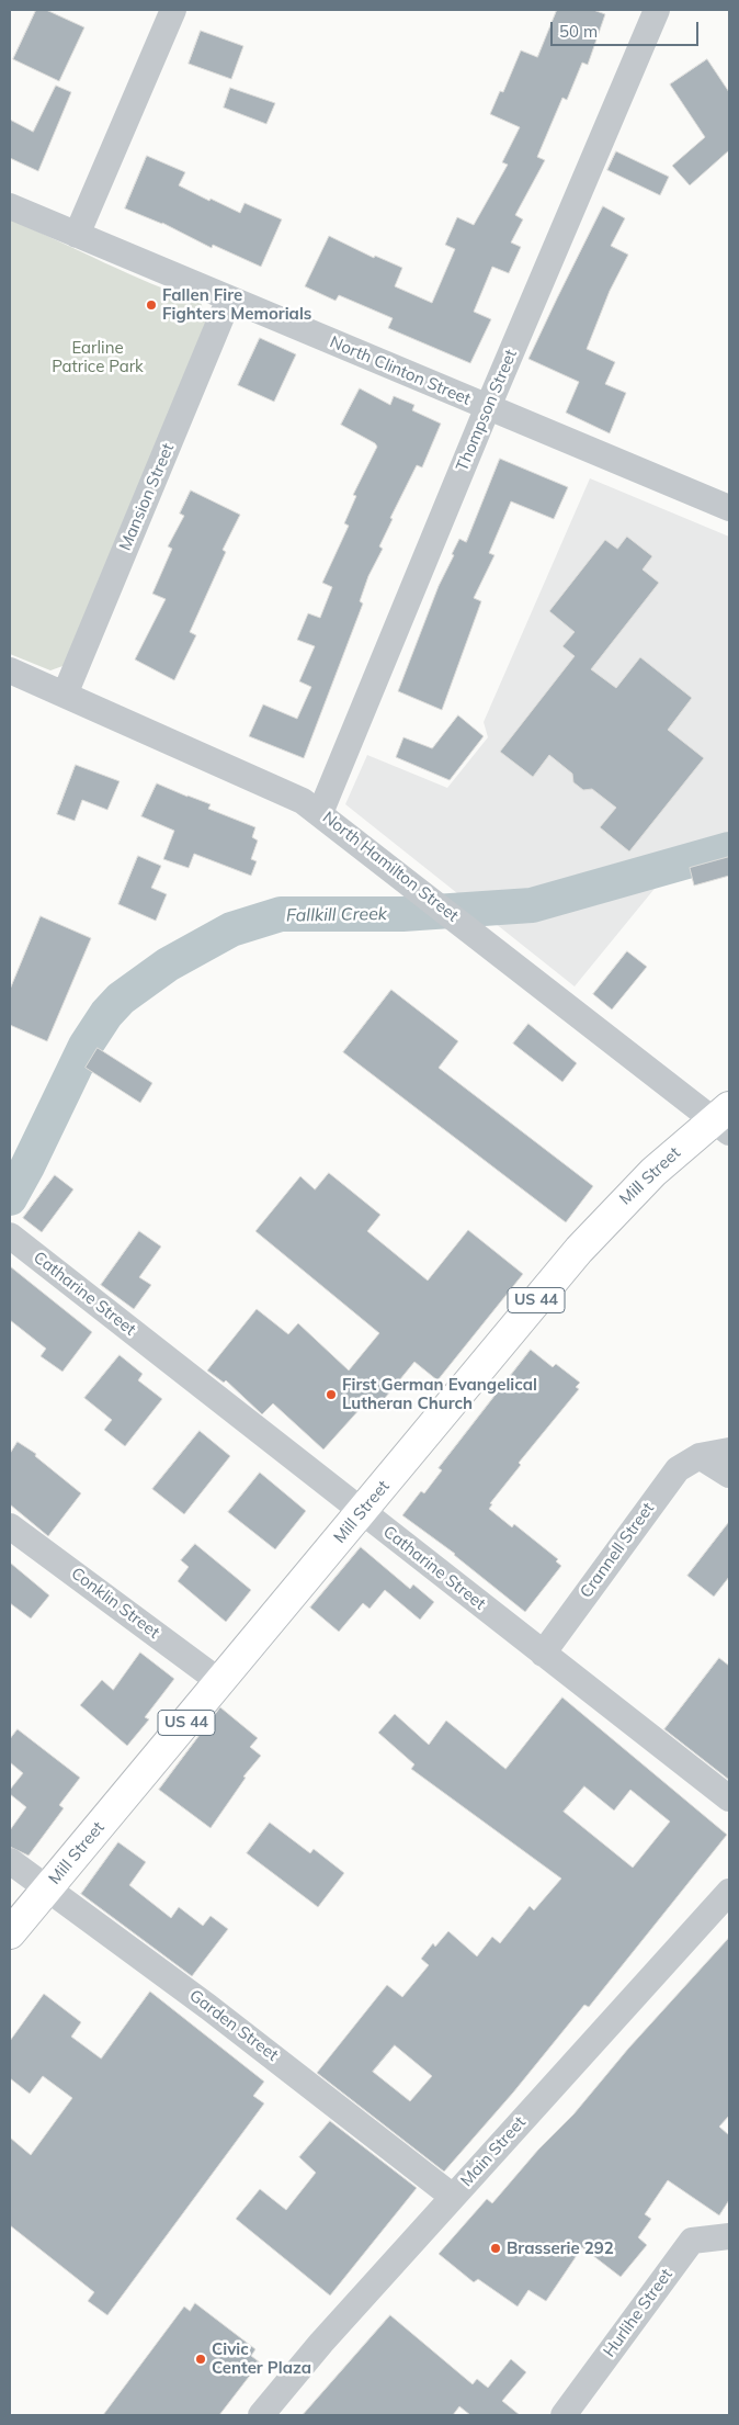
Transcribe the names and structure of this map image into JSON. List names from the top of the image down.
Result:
{
  "streets": {
    "highway": ["Mill Street", "US 44"],
    "street": [
      "North Clinton Street",
      "Thompson Street",
      "Mansion Street",
      "North Hamilton Street",
      "Catharine Street",
      "Crannell Street",
      "Conklin Street",
      "Garden Street",
      "Main Street",
      "Hurlihe Street"
    ]
  },
  "crossings": [
    ["North Clinton Street", "Thompson Street"],
    ["North Clinton Street", "Mansion Street"],
    ["Thompson Street", "North Hamilton Street"],
    ["Mansion Street", "North Hamilton Street"],
    ["North Hamilton Street", "Mill Street"],
    ["Mill Street", "Catharine Street"],
    ["Mill Street", "Conklin Street"],
    ["Mill Street", "Garden Street"],
    ["Catharine Street", "Crannell Street"],
    ["Garden Street", "Main Street"]
  ],
  "water": ["Fallkill Creek"],
  "parks": ["Earline Patrice Park"],
  "places": [
    "Fallen Fire Fighters Memorials",
    "First German Evangelical Lutheran Church",
    "Brasserie 292",
    "Civic Center Plaza"
  ],
  "scale_bar": "50 m"
}
